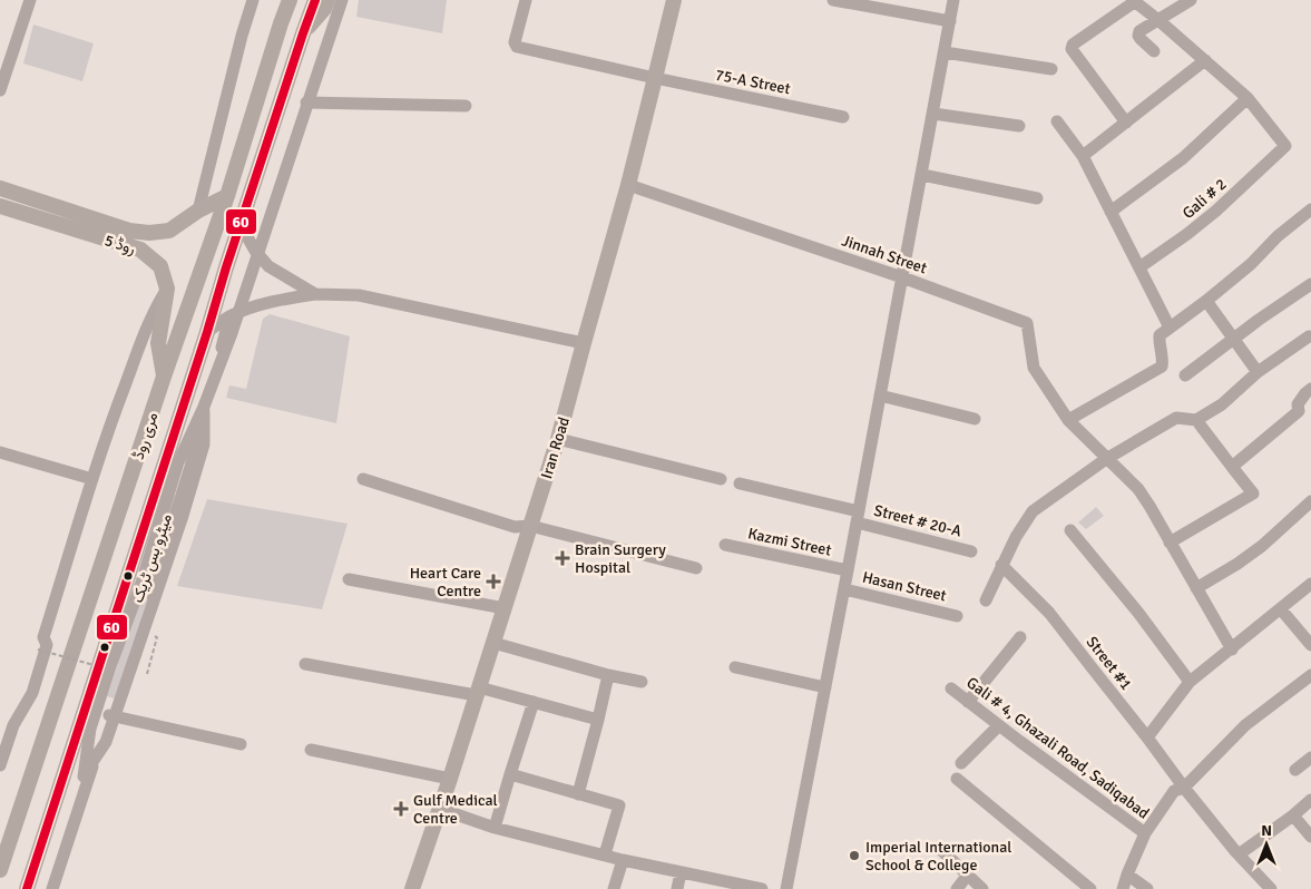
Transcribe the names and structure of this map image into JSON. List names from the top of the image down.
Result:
{
  "streets": {
    "main road": ["روڈ 5", "مری روڈ", "Iran Road"],
    "street": [
      "75-A Street",
      "Gali # 2",
      "Jinnah Street",
      "Street # 20-A",
      "Kazmi Street",
      "میٹرو بس ٹریک",
      "Hasan Street",
      "Street #1",
      "Gali # 4, Ghazali Road, Sadiqabad"
    ]
  },
  "crossings": [
    ["75-A Street", "Iran Road"],
    ["روڈ 5", "مری روڈ"],
    ["Jinnah Street", "Iran Road"]
  ],
  "places": {
    "health": ["Brain Surgery Hospital", "Heart Care Centre", "Gulf Medical Centre"],
    "other": ["Imperial International School & College"]
  },
  "lines": ["transit line 60"],
  "north": "top"
}
